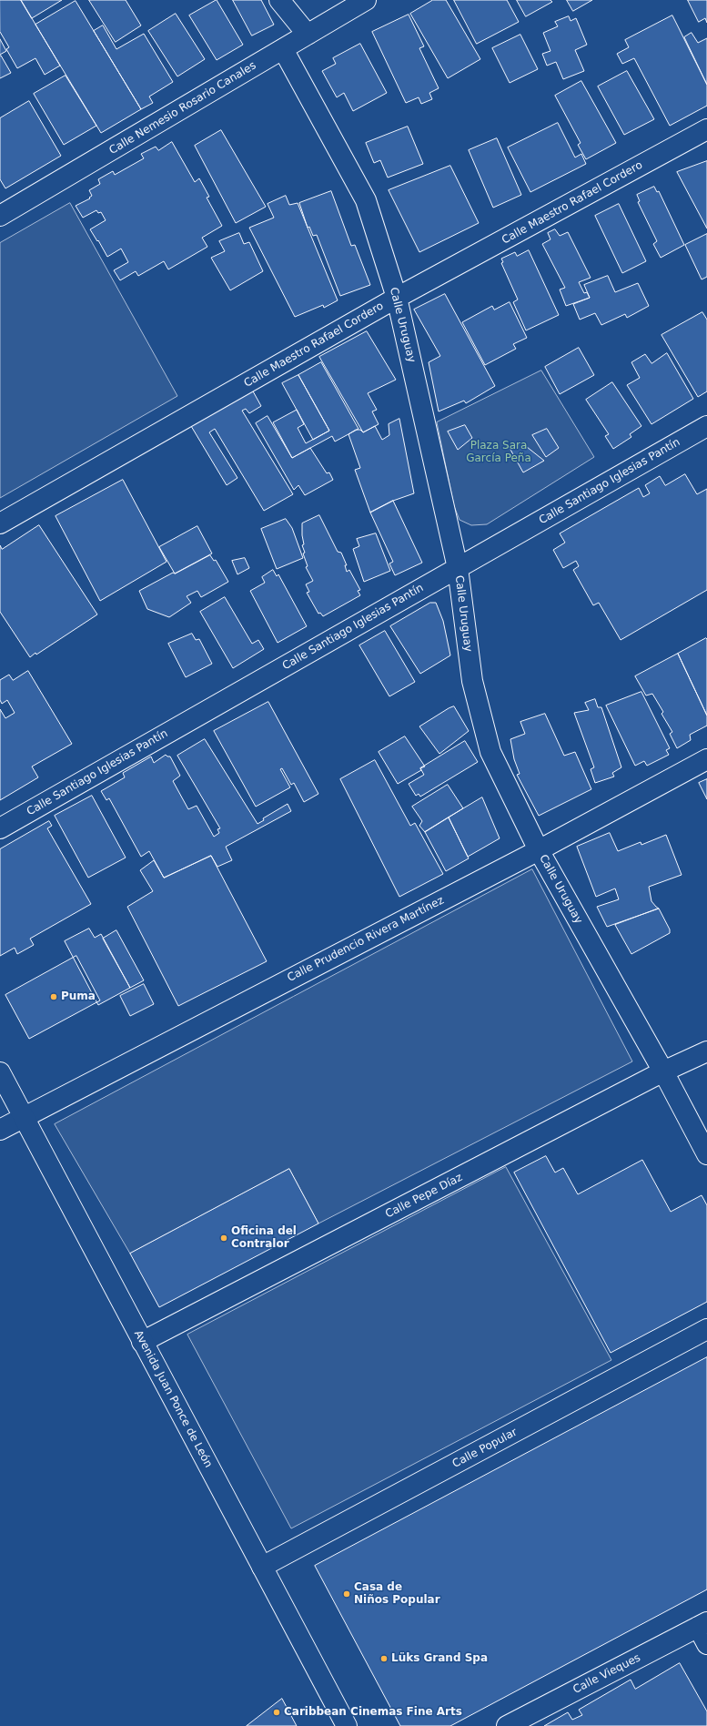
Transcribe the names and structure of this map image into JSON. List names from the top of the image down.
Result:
{
  "streets": {
    "street": [
      "Calle Nemesio Rosario Canales",
      "Calle Maestro Rafael Cordero",
      "Calle Uruguay",
      "Calle Santiago Iglesias Pantín",
      "Calle Prudencio Rivera Martínez",
      "Calle Pepe Díaz",
      "Avenida Juan Ponce de León",
      "Calle Popular",
      "Calle Vieques"
    ]
  },
  "crossings": [
    ["Calle Nemesio Rosario Canales", "Calle Uruguay"],
    ["Calle Maestro Rafael Cordero", "Calle Uruguay"],
    ["Calle Uruguay", "Calle Santiago Iglesias Pantín"],
    ["Calle Uruguay", "Calle Prudencio Rivera Martínez"],
    ["Calle Uruguay", "Calle Pepe Díaz"],
    ["Calle Prudencio Rivera Martínez", "Avenida Juan Ponce de León"],
    ["Calle Pepe Díaz", "Avenida Juan Ponce de León"],
    ["Avenida Juan Ponce de León", "Calle Popular"]
  ],
  "parks": ["Plaza Sara García Peña"],
  "places": [
    "Puma",
    "Oficina del Contralor",
    "Casa de Niños Popular",
    "Lüks Grand Spa",
    "Caribbean Cinemas Fine Arts"
  ]
}
